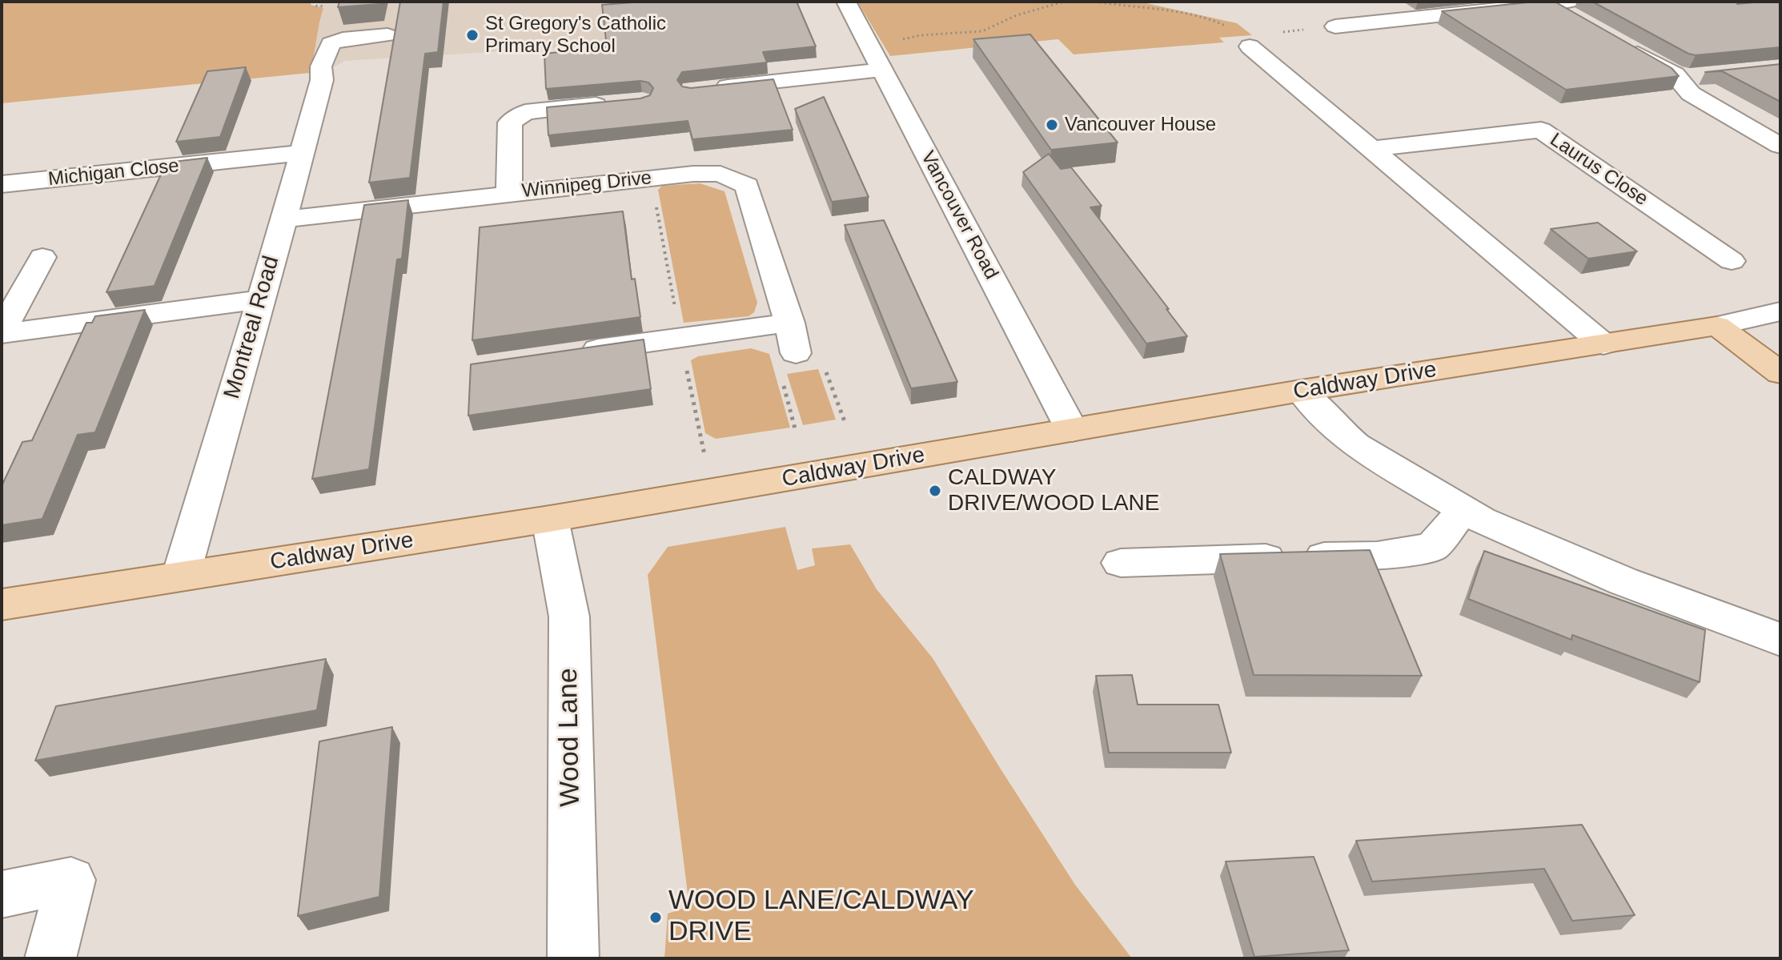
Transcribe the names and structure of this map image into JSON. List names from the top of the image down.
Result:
{
  "streets": {
    "main road": ["Caldway Drive"],
    "street": [
      "Laurus Close",
      "Michigan Close",
      "Winnipeg Drive",
      "Vancouver Road",
      "Montreal Road",
      "Wood Lane"
    ]
  },
  "crossings": [
    ["Michigan Close", "Montreal Road"],
    ["Winnipeg Drive", "Montreal Road"],
    ["Vancouver Road", "Caldway Drive"],
    ["Montreal Road", "Caldway Drive"],
    ["Caldway Drive", "Wood Lane"]
  ],
  "places": [
    "St Gregory's Catholic Primary School",
    "Vancouver House",
    "CALDWAY DRIVE/WOOD LANE",
    "WOOD LANE/CALDWAY DRIVE"
  ]
}
